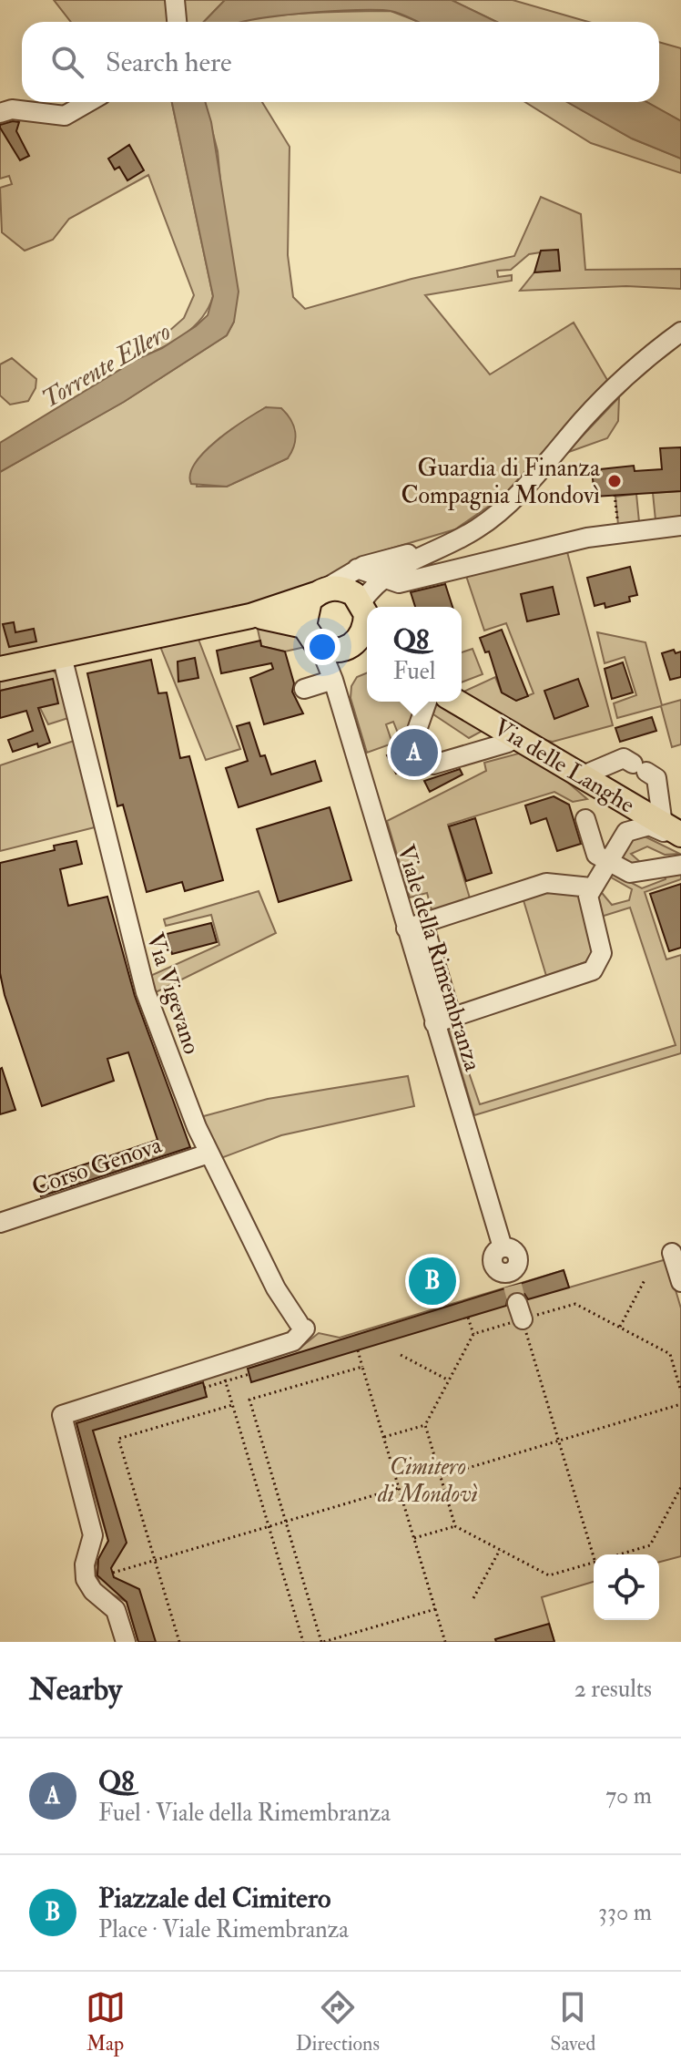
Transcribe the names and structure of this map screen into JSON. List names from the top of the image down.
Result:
{
  "streets": {
    "main road": ["Via delle Langhe"],
    "street": ["Viale della Rimembranza", "Via Vigevano", "Corso Genova"]
  },
  "crossings": [
    ["Via Vigevano", "Corso Genova"]
  ],
  "water": ["Torrente Ellero"],
  "parks": ["Cimitero di Mondovì"],
  "places": ["Guardia di Finanza Compagnia Mondovì"],
  "page": {
    "search": "Search here",
    "popup": ["Q8", "Fuel"],
    "pins": ["A", "B"],
    "heading": ["Nearby", "2 results"],
    "list": [
      {
        "mark": "A",
        "name": "Q8",
        "note": "Fuel · Viale della Rimembranza",
        "value": "70 m"
      },
      {
        "mark": "B",
        "name": "Piazzale del Cimitero",
        "note": "Place · Viale Rimembranza",
        "value": "330 m"
      }
    ],
    "nav": ["Map", "Directions", "Saved"]
  }
}
